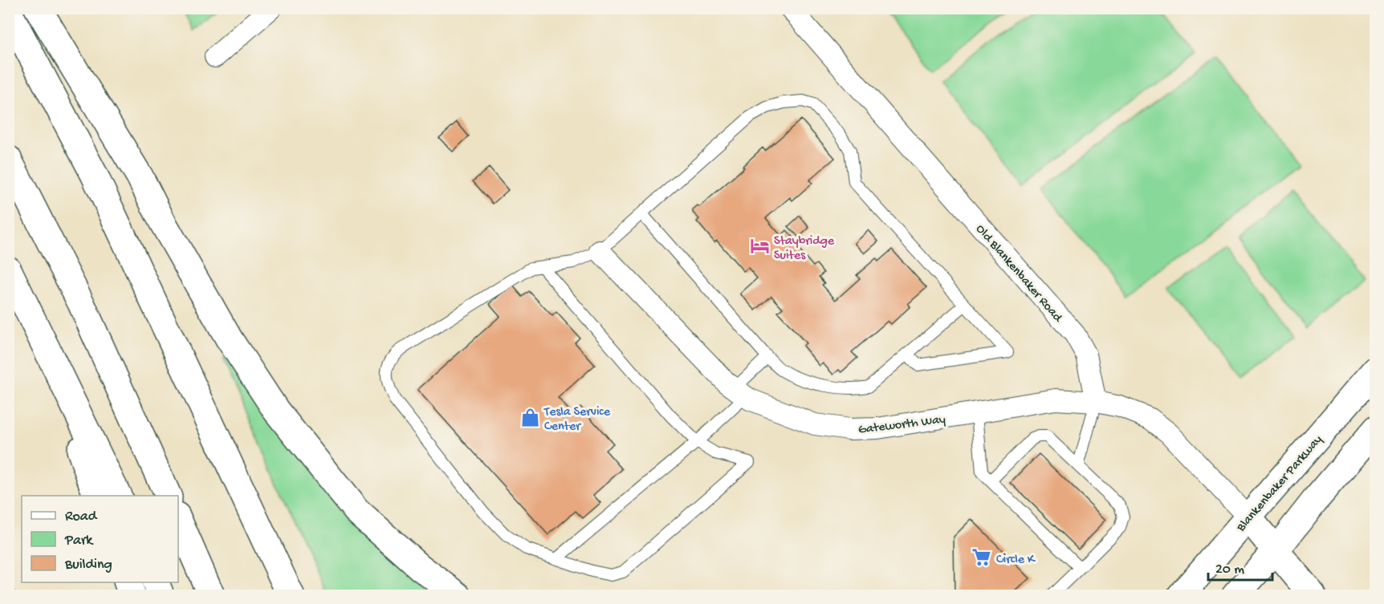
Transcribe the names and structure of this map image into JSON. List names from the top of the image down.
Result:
{
  "streets": {
    "main road": ["Blankenbaker Parkway"],
    "street": ["Old Blankenbaker Road", "Gateworth Way"]
  },
  "crossings": [
    ["Old Blankenbaker Road", "Gateworth Way"]
  ],
  "places": {
    "hotel": ["Staybridge Suites"],
    "shop": ["Tesla Service Center"],
    "supermarket": ["Circle K"]
  },
  "legend": ["Road", "Park", "Building"],
  "scale_bar": "20 m"
}
